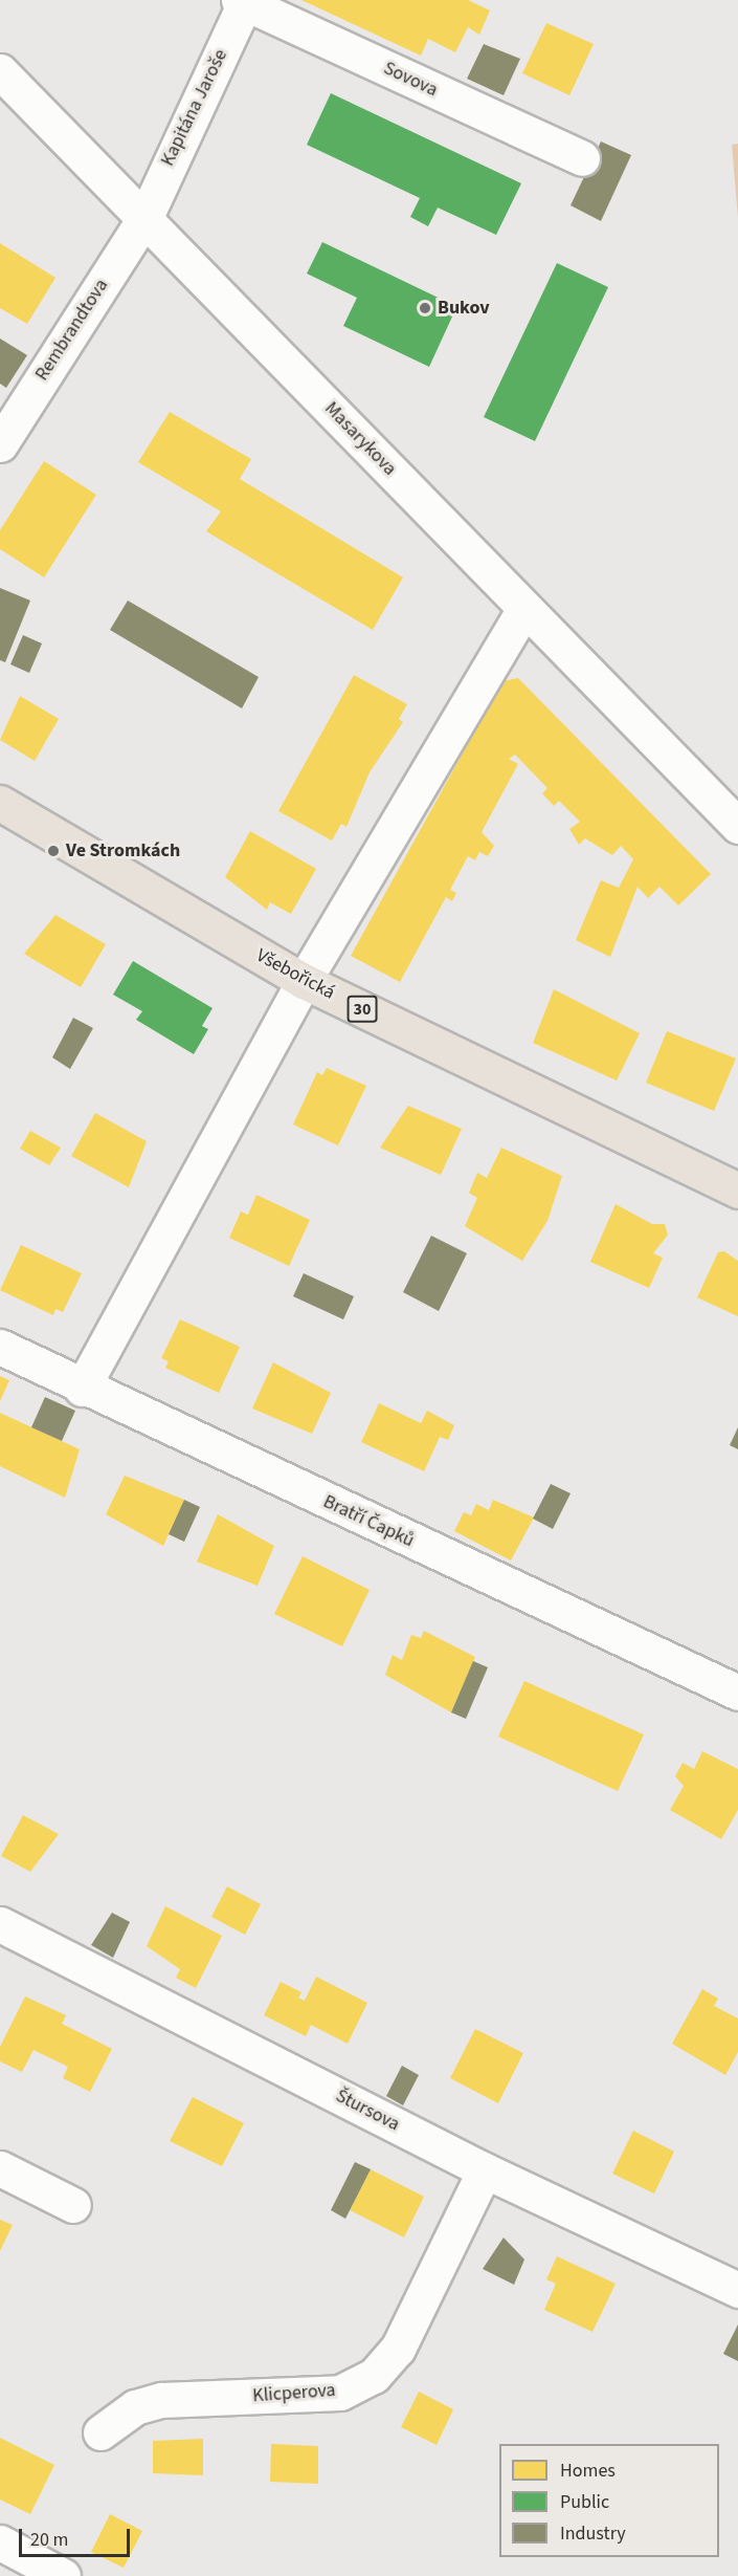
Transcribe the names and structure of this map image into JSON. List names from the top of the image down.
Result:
{
  "streets": {
    "main road": ["Všebořická", "30"],
    "street": [
      "Sovova",
      "Kapitána Jaroše",
      "Rembrandtova",
      "Masarykova",
      "Bratří Čapků",
      "Štursova",
      "Klicperova"
    ]
  },
  "crossings": [
    ["Sovova", "Kapitána Jaroše"],
    ["Kapitána Jaroše", "Rembrandtova"],
    ["Kapitána Jaroše", "Masarykova"],
    ["Rembrandtova", "Masarykova"],
    ["Štursova", "Klicperova"]
  ],
  "places": ["Bukov", "Ve Stromkách"],
  "legend": ["Homes", "Public", "Industry"],
  "scale_bar": "20 m"
}
